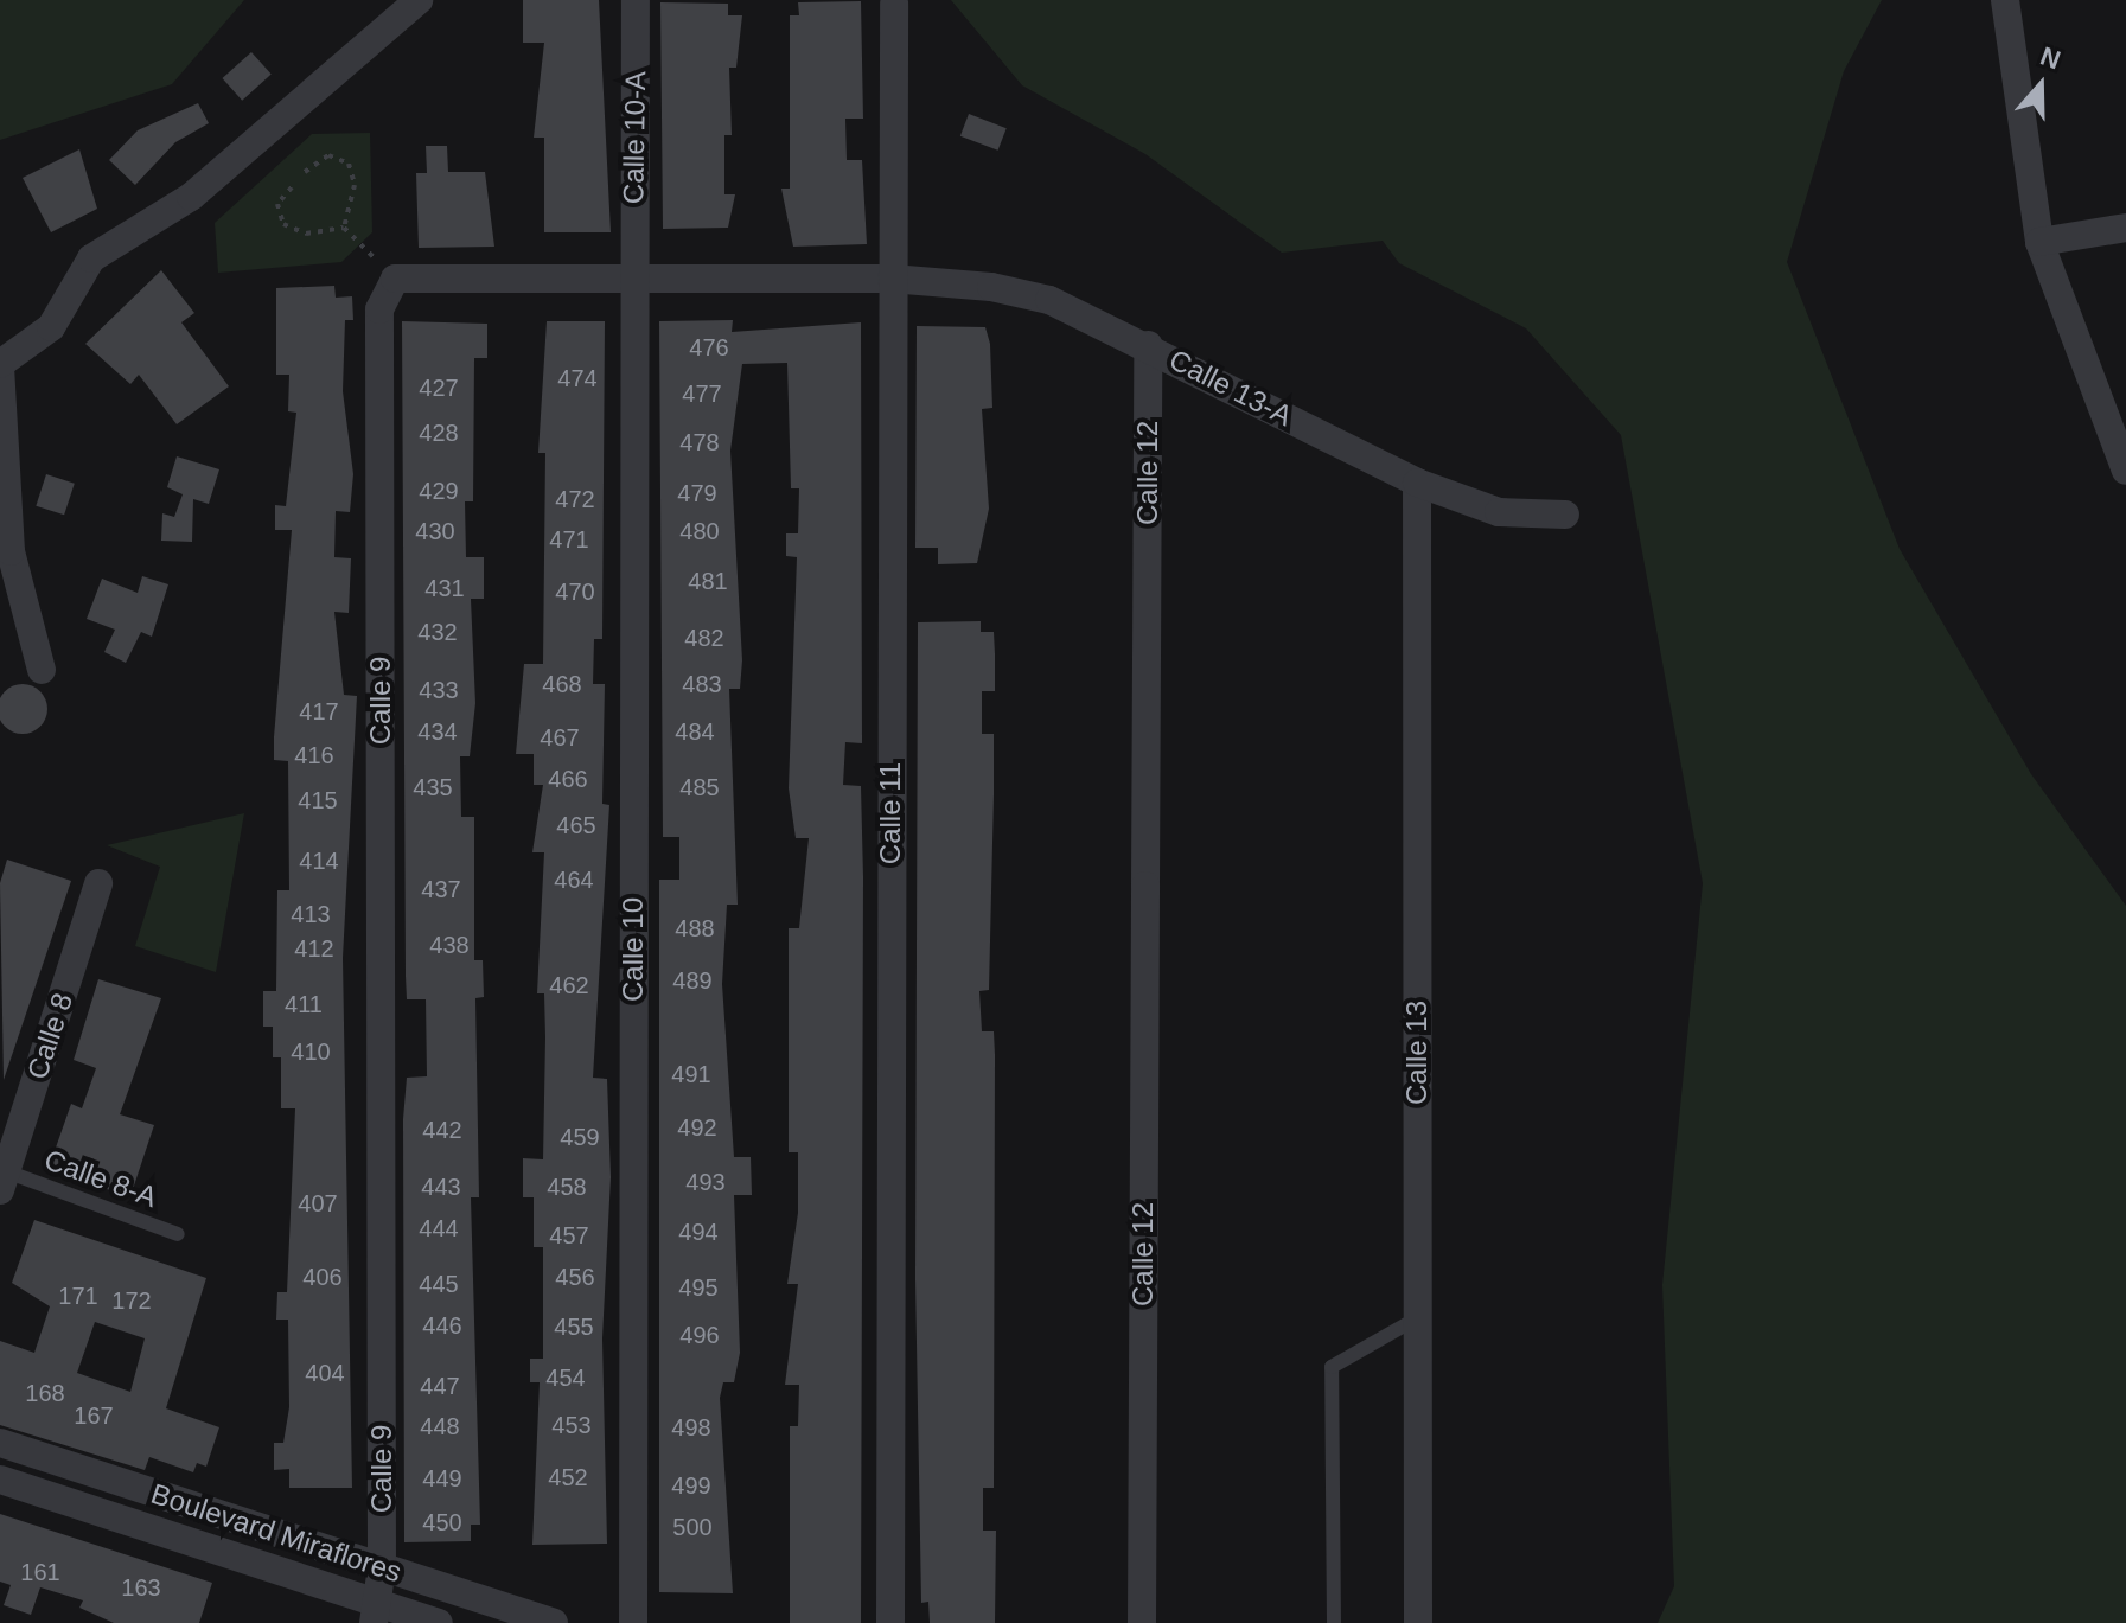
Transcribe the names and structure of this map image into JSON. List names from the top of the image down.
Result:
{
  "streets": {
    "street": [
      "Calle 10-A",
      "Calle 13-A",
      "Calle 12",
      "Calle 9",
      "Calle 11",
      "Calle 10",
      "Calle 8",
      "Calle 13",
      "Boulevard Miraflores"
    ],
    "lane": ["Calle 8-A"]
  },
  "crossings": [
    ["Calle 10-A", "Calle 10"],
    ["Calle 13-A", "Calle 12"],
    ["Calle 13-A", "Calle 11"],
    ["Calle 13-A", "Calle 13"],
    ["Calle 9", "Boulevard Miraflores"],
    ["Calle 8", "Calle 8-A"]
  ],
  "house_numbers": [
    "476",
    "474",
    "427",
    "477",
    "428",
    "478",
    "429",
    "479",
    "472",
    "430",
    "480",
    "471",
    "481",
    "431",
    "470",
    "432",
    "482",
    "468",
    "483",
    "433",
    "417",
    "434",
    "484",
    "467",
    "416",
    "466",
    "435",
    "485",
    "415",
    "465",
    "414",
    "464",
    "437",
    "413",
    "488",
    "438",
    "412",
    "489",
    "462",
    "411",
    "410",
    "491",
    "492",
    "442",
    "459",
    "493",
    "443",
    "458",
    "407",
    "444",
    "494",
    "457",
    "406",
    "456",
    "445",
    "495",
    "171",
    "172",
    "446",
    "455",
    "496",
    "404",
    "454",
    "447",
    "168",
    "167",
    "453",
    "448",
    "498",
    "452",
    "449",
    "499",
    "450",
    "500",
    "161",
    "163"
  ],
  "north": "top"
}
